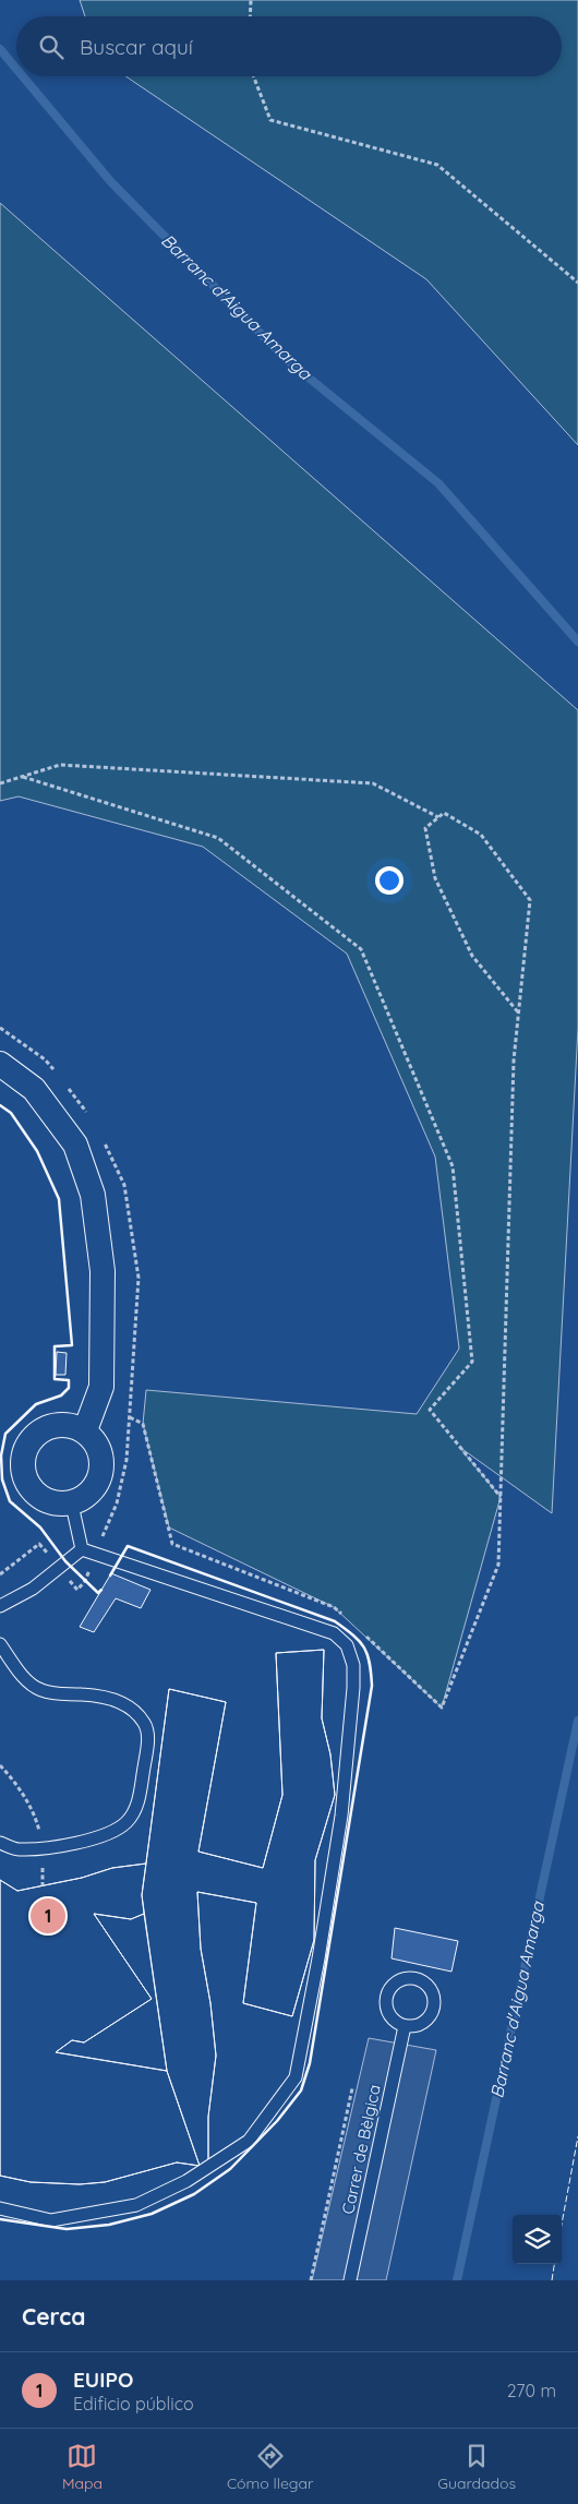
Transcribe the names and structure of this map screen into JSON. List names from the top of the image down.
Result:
{
  "streets": {
    "lane": ["Carrer de Bèlgica"]
  },
  "water": ["Barranc d'Aigua Amarga"],
  "page": {
    "search": "Buscar aquí",
    "pins": "1",
    "heading": "Cerca",
    "list": [
      {
        "mark": "1",
        "name": "EUIPO",
        "note": "Edificio público",
        "value": "270 m"
      }
    ],
    "nav": ["Mapa", "Cómo llegar", "Guardados"]
  }
}
